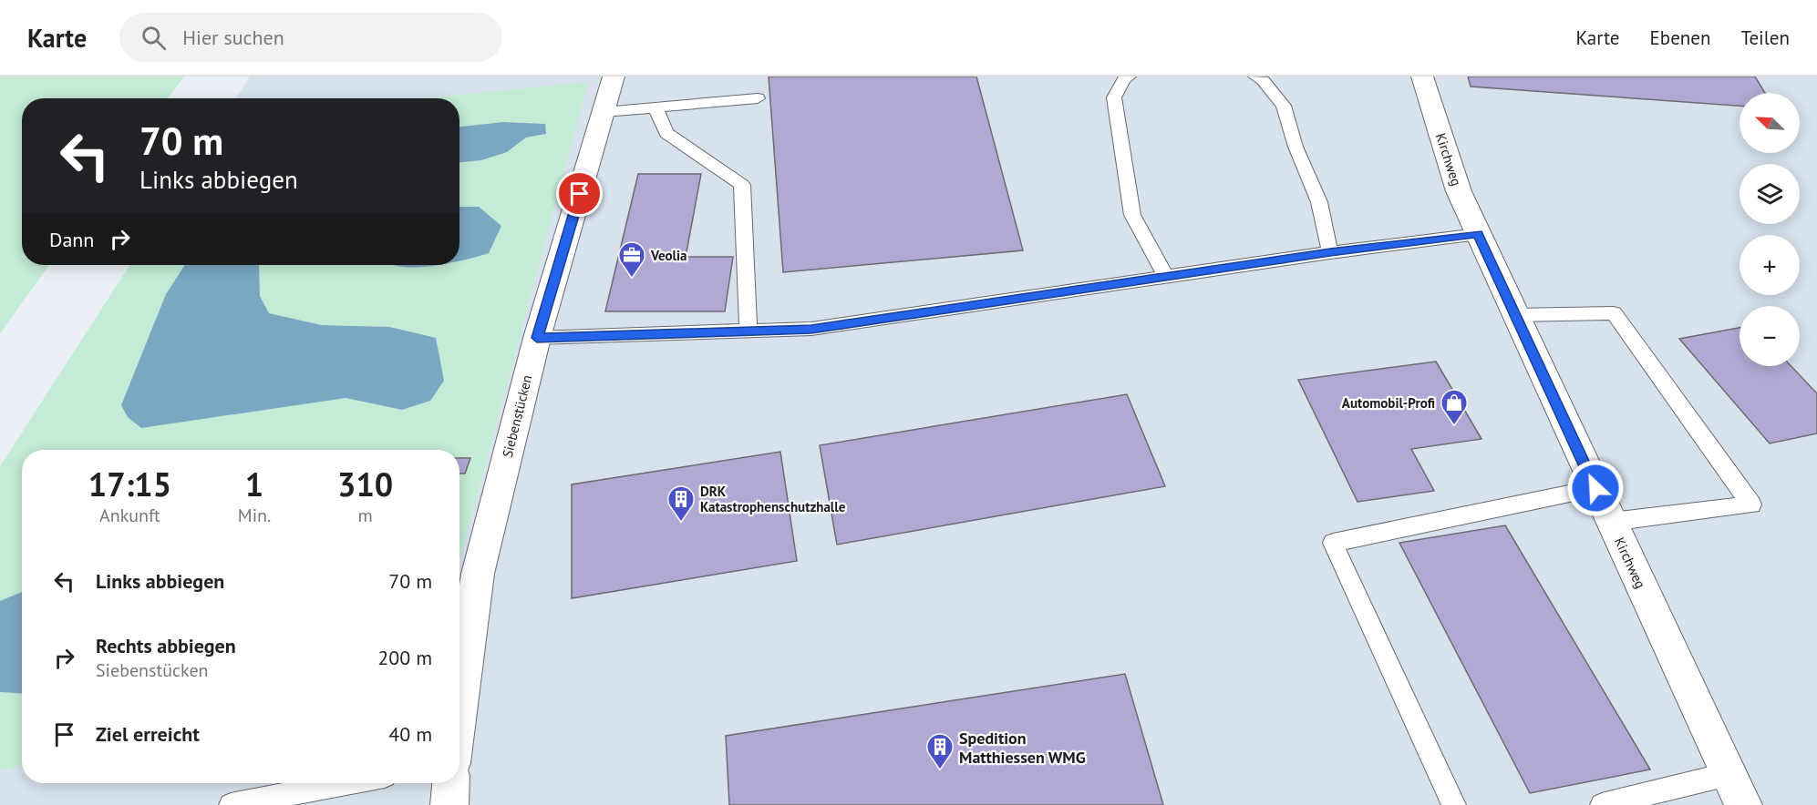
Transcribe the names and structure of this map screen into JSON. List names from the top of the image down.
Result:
{
  "streets": {
    "street": ["Kirchweg", "Siebenstücken"]
  },
  "places": {
    "office": ["Veolia"],
    "shop": ["Automobil-Profi"],
    "building": ["DRK Katastrophenschutzhalle", "Spedition Matthiessen WMG"]
  },
  "north": "top left",
  "page": {
    "header": "Karte",
    "search": "Hier suchen",
    "nav": ["Karte", "Ebenen", "Teilen"],
    "map_buttons": ["+", "−"],
    "turn": ["70 m", "Links abbiegen"],
    "then": "Dann",
    "eta": [
      "17:15",
      "Ankunft",
      "1",
      "Min.",
      "310",
      "m"
    ],
    "list": [
      {
        "name": "Links abbiegen",
        "value": "70 m"
      },
      {
        "name": "Rechts abbiegen",
        "note": "Siebenstücken",
        "value": "200 m"
      },
      {
        "name": "Ziel erreicht",
        "value": "40 m"
      }
    ]
  }
}
